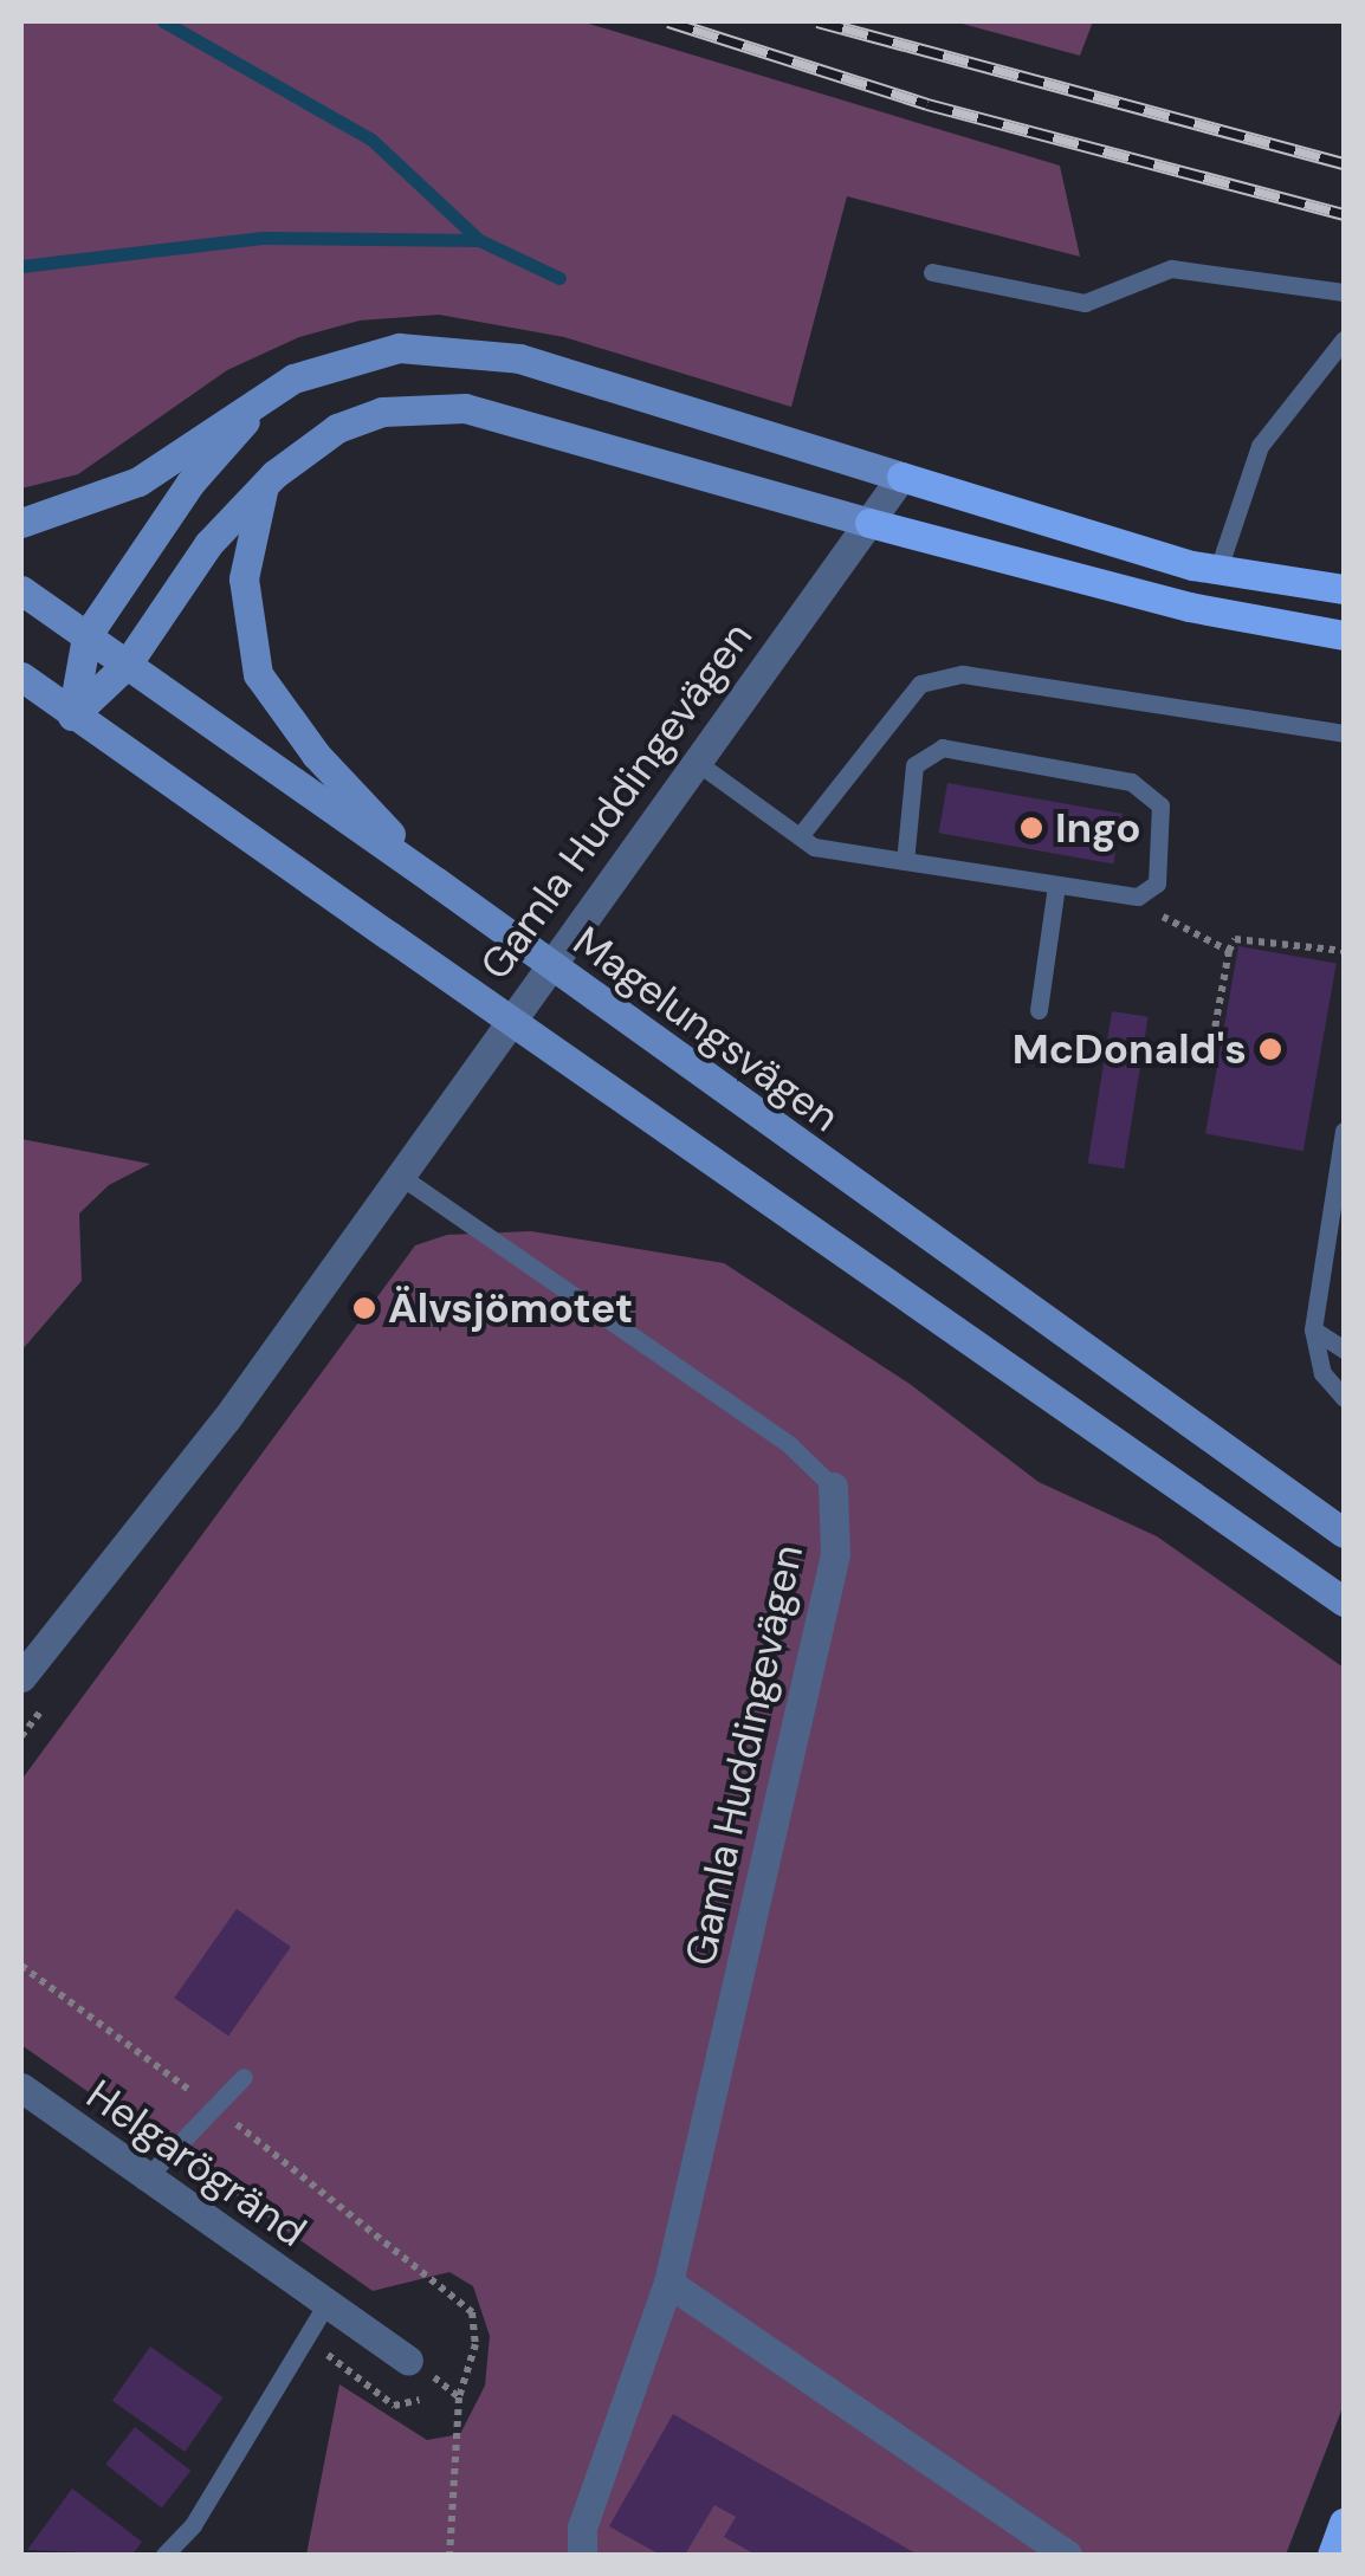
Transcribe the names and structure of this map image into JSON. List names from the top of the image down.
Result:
{
  "streets": {
    "main road": ["Magelungsvägen"],
    "street": ["Gamla Huddingevägen", "Helgarögränd"]
  },
  "places": ["Ingo", "McDonald's", "Älvsjömotet"]
}
